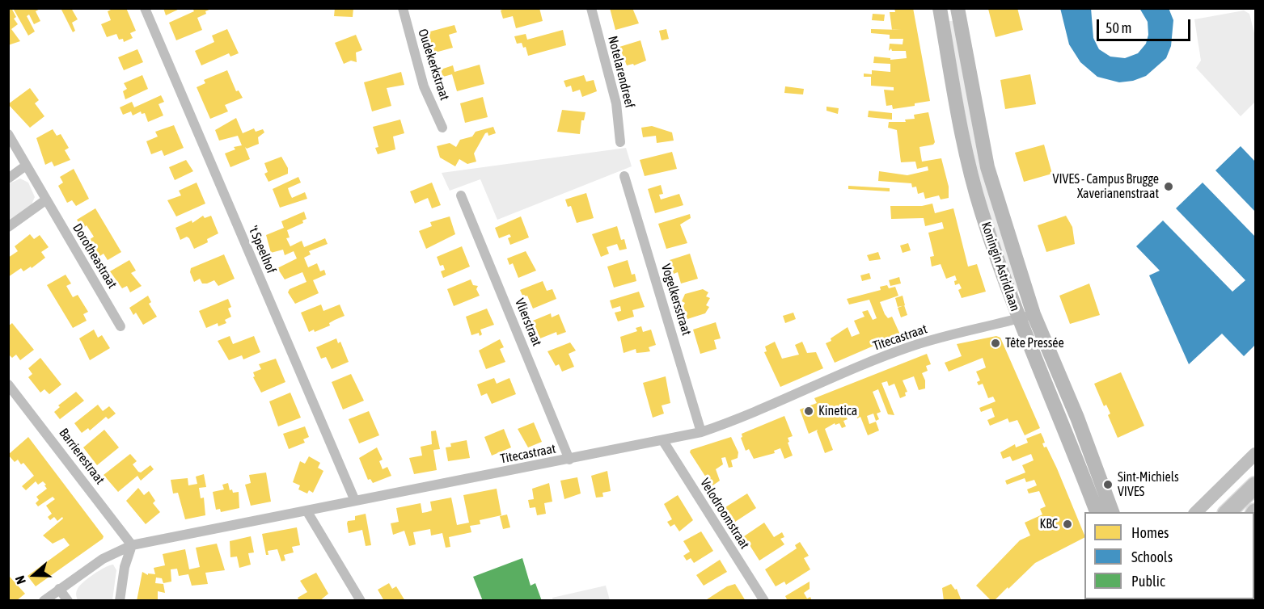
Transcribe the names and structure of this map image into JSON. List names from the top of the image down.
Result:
{
  "streets": {
    "main road": ["Koningin Astridlaan"],
    "street": [
      "Oudekerkstraat",
      "Notelarendreef",
      "'t Speelhof",
      "Dorotheastraat",
      "Vogelkersstraat",
      "Vlierstraat",
      "Titecastraat",
      "Barrierestraat",
      "Velodroomstraat"
    ]
  },
  "crossings": [
    ["'t Speelhof", "Titecastraat"],
    ["Koningin Astridlaan", "Titecastraat"],
    ["Vogelkersstraat", "Titecastraat"],
    ["Vlierstraat", "Titecastraat"],
    ["Titecastraat", "Barrierestraat"],
    ["Titecastraat", "Velodroomstraat"]
  ],
  "places": [
    "VIVES - Campus Brugge Xaverianenstraat",
    "Tête Pressée",
    "Kinetica",
    "Sint-Michiels VIVES",
    "KBC"
  ],
  "legend": ["Homes", "Schools", "Public"],
  "scale_bar": "50 m",
  "north": "left"
}
